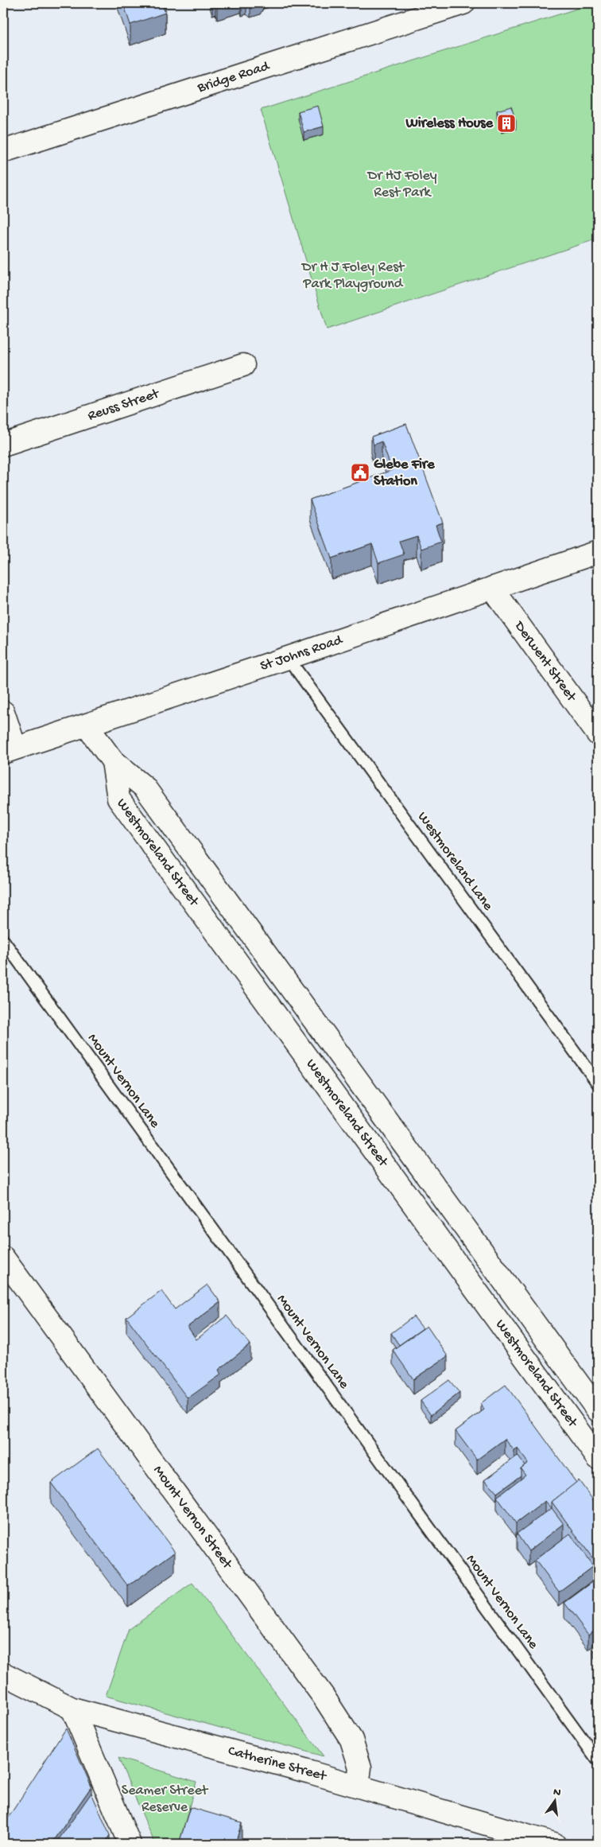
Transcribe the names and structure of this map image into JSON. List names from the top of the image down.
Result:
{
  "streets": {
    "street": [
      "Bridge Road",
      "Reuss Street",
      "St Johns Road",
      "Derwent Street",
      "Westmoreland Street",
      "Mount Vernon Street",
      "Catherine Street"
    ],
    "lane": ["Westmoreland Lane", "Mount Vernon Lane"]
  },
  "crossings": [
    ["St Johns Road", "Derwent Street"],
    ["St Johns Road", "Westmoreland Street"],
    ["St Johns Road", "Westmoreland Lane"],
    ["Mount Vernon Street", "Catherine Street"]
  ],
  "parks": ["Dr HJ Foley Rest Park", "Dr H J Foley Rest Park Playground", "Seamer Street Reserve"],
  "places": {
    "building": ["Wireless House"],
    "public building": ["Glebe Fire Station"]
  },
  "north": "top"
}
